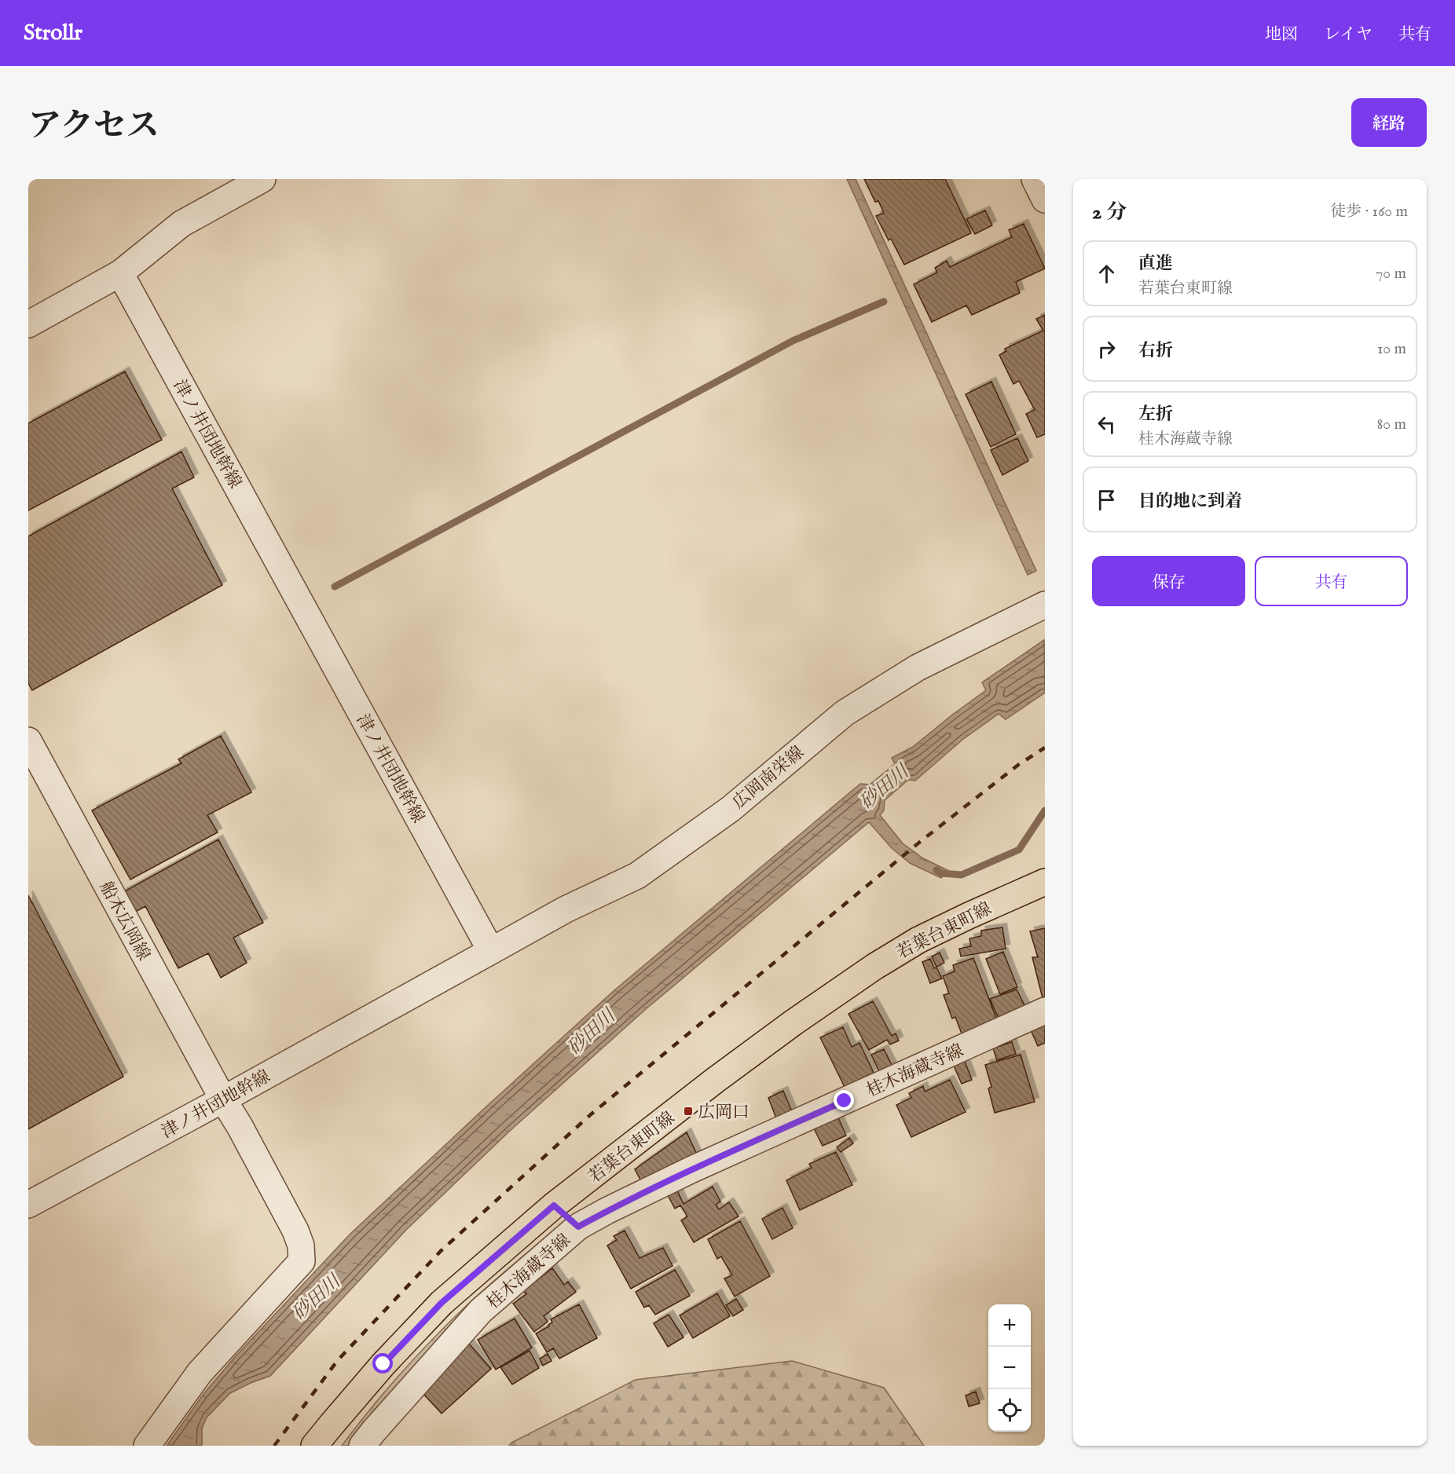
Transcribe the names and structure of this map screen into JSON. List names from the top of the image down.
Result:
{
  "streets": {
    "main road": ["若葉台東町線"],
    "street": [
      "津ノ井団地幹線",
      "広岡南栄線",
      "船木広岡線",
      "桂木海蔵寺線"
    ]
  },
  "crossings": [
    ["津ノ井団地幹線", "広岡南栄線"],
    ["津ノ井団地幹線", "船木広岡線"]
  ],
  "water": ["砂田川"],
  "places": {
    "transit": ["広岡口"]
  },
  "page": {
    "header": "Strollr",
    "nav": ["地図", "レイヤ", "共有"],
    "title": "アクセス",
    "buttons": [
      "経路",
      ["保存", "共有"]
    ],
    "heading": ["2 分", "徒歩 · 160 m"],
    "list": [
      ["直進", "若葉台東町線", "70 m"],
      ["右折", "10 m"],
      ["左折", "桂木海蔵寺線", "80 m"],
      "目的地に到着"
    ],
    "map_buttons": ["+", "−"]
  }
}
